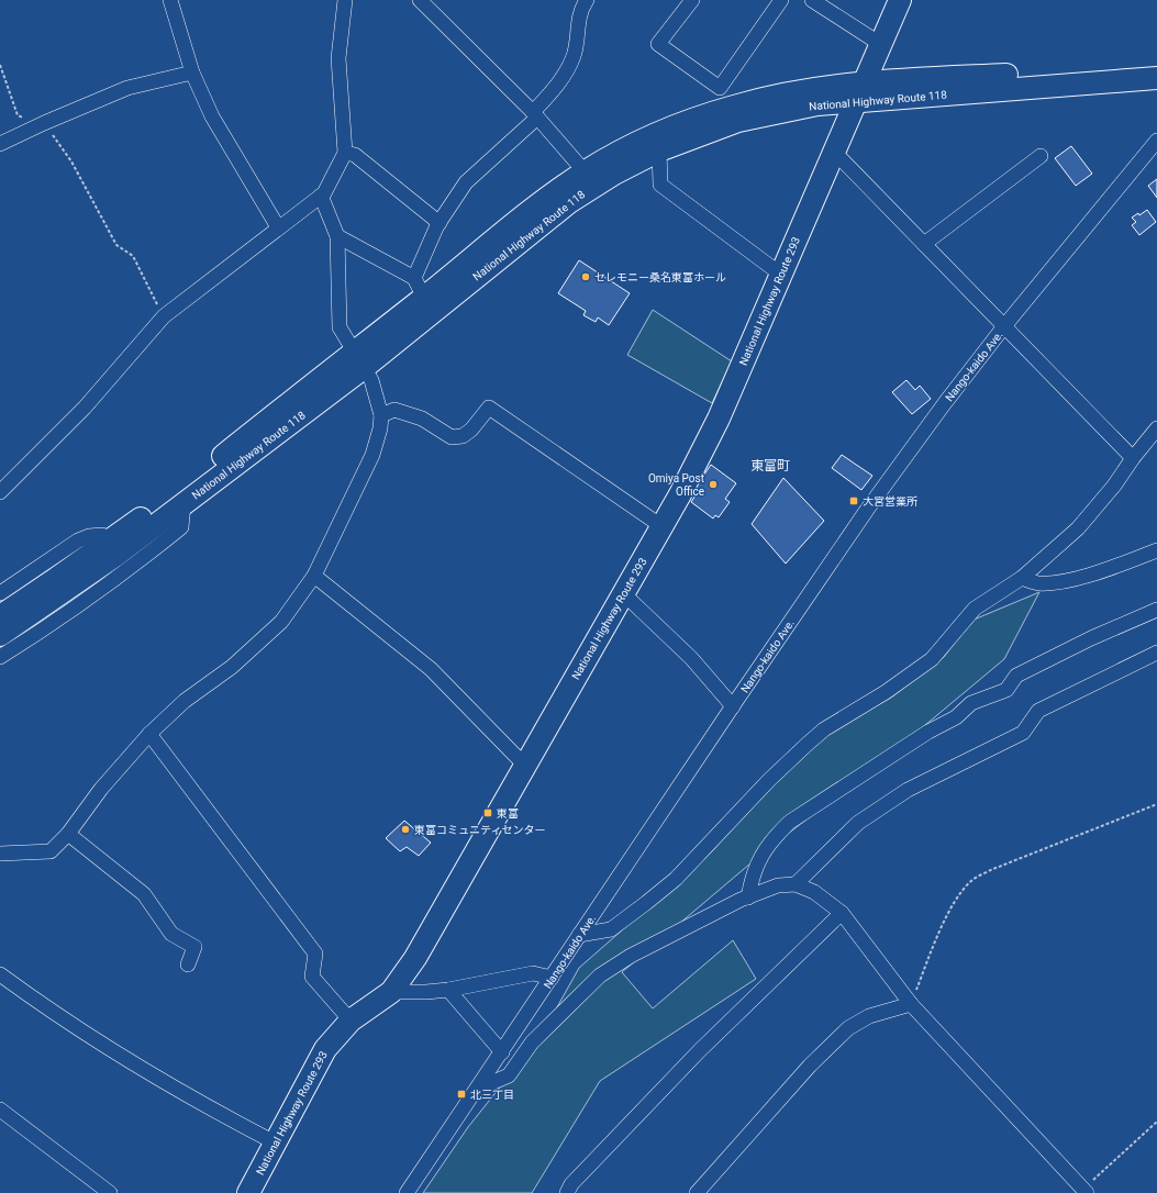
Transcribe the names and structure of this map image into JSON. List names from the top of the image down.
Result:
{
  "streets": {
    "highway": ["National Highway Route 118", "National Highway Route 293"],
    "street": ["Nango-kaido Ave."]
  },
  "crossings": [
    ["National Highway Route 118", "National Highway Route 293"]
  ],
  "districts": ["東富町"],
  "places": {
    "other": ["セレモニー桑名東富ホール", "Omiya Post Office", "東富コミュニティセンター"],
    "transit": ["大宮営業所", "東富", "北三丁目"]
  }
}
